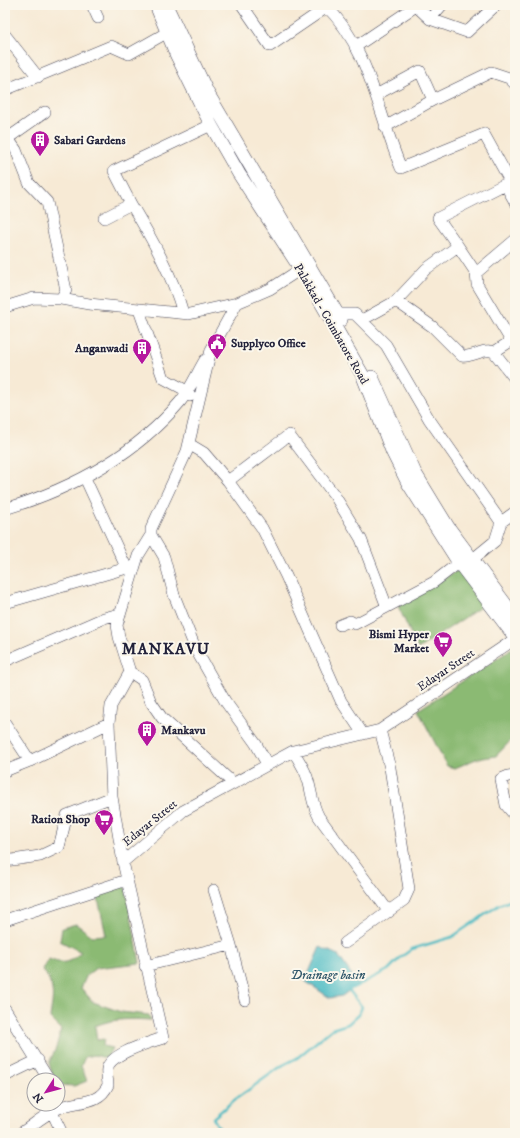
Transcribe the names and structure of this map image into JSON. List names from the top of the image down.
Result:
{
  "streets": {
    "main road": ["Palakkad - Coimbatore Road"],
    "street": ["Edayar Street"]
  },
  "crossings": [
    ["Palakkad - Coimbatore Road", "Edayar Street"]
  ],
  "districts": ["MANKAVU"],
  "water": ["Drainage basin"],
  "places": {
    "building": ["Sabari Gardens", "Anganwadi", "Mankavu"],
    "public building": ["Supplyco Office"],
    "supermarket": ["Bismi Hyper Market", "Ration Shop"]
  },
  "north": "bottom left"
}
